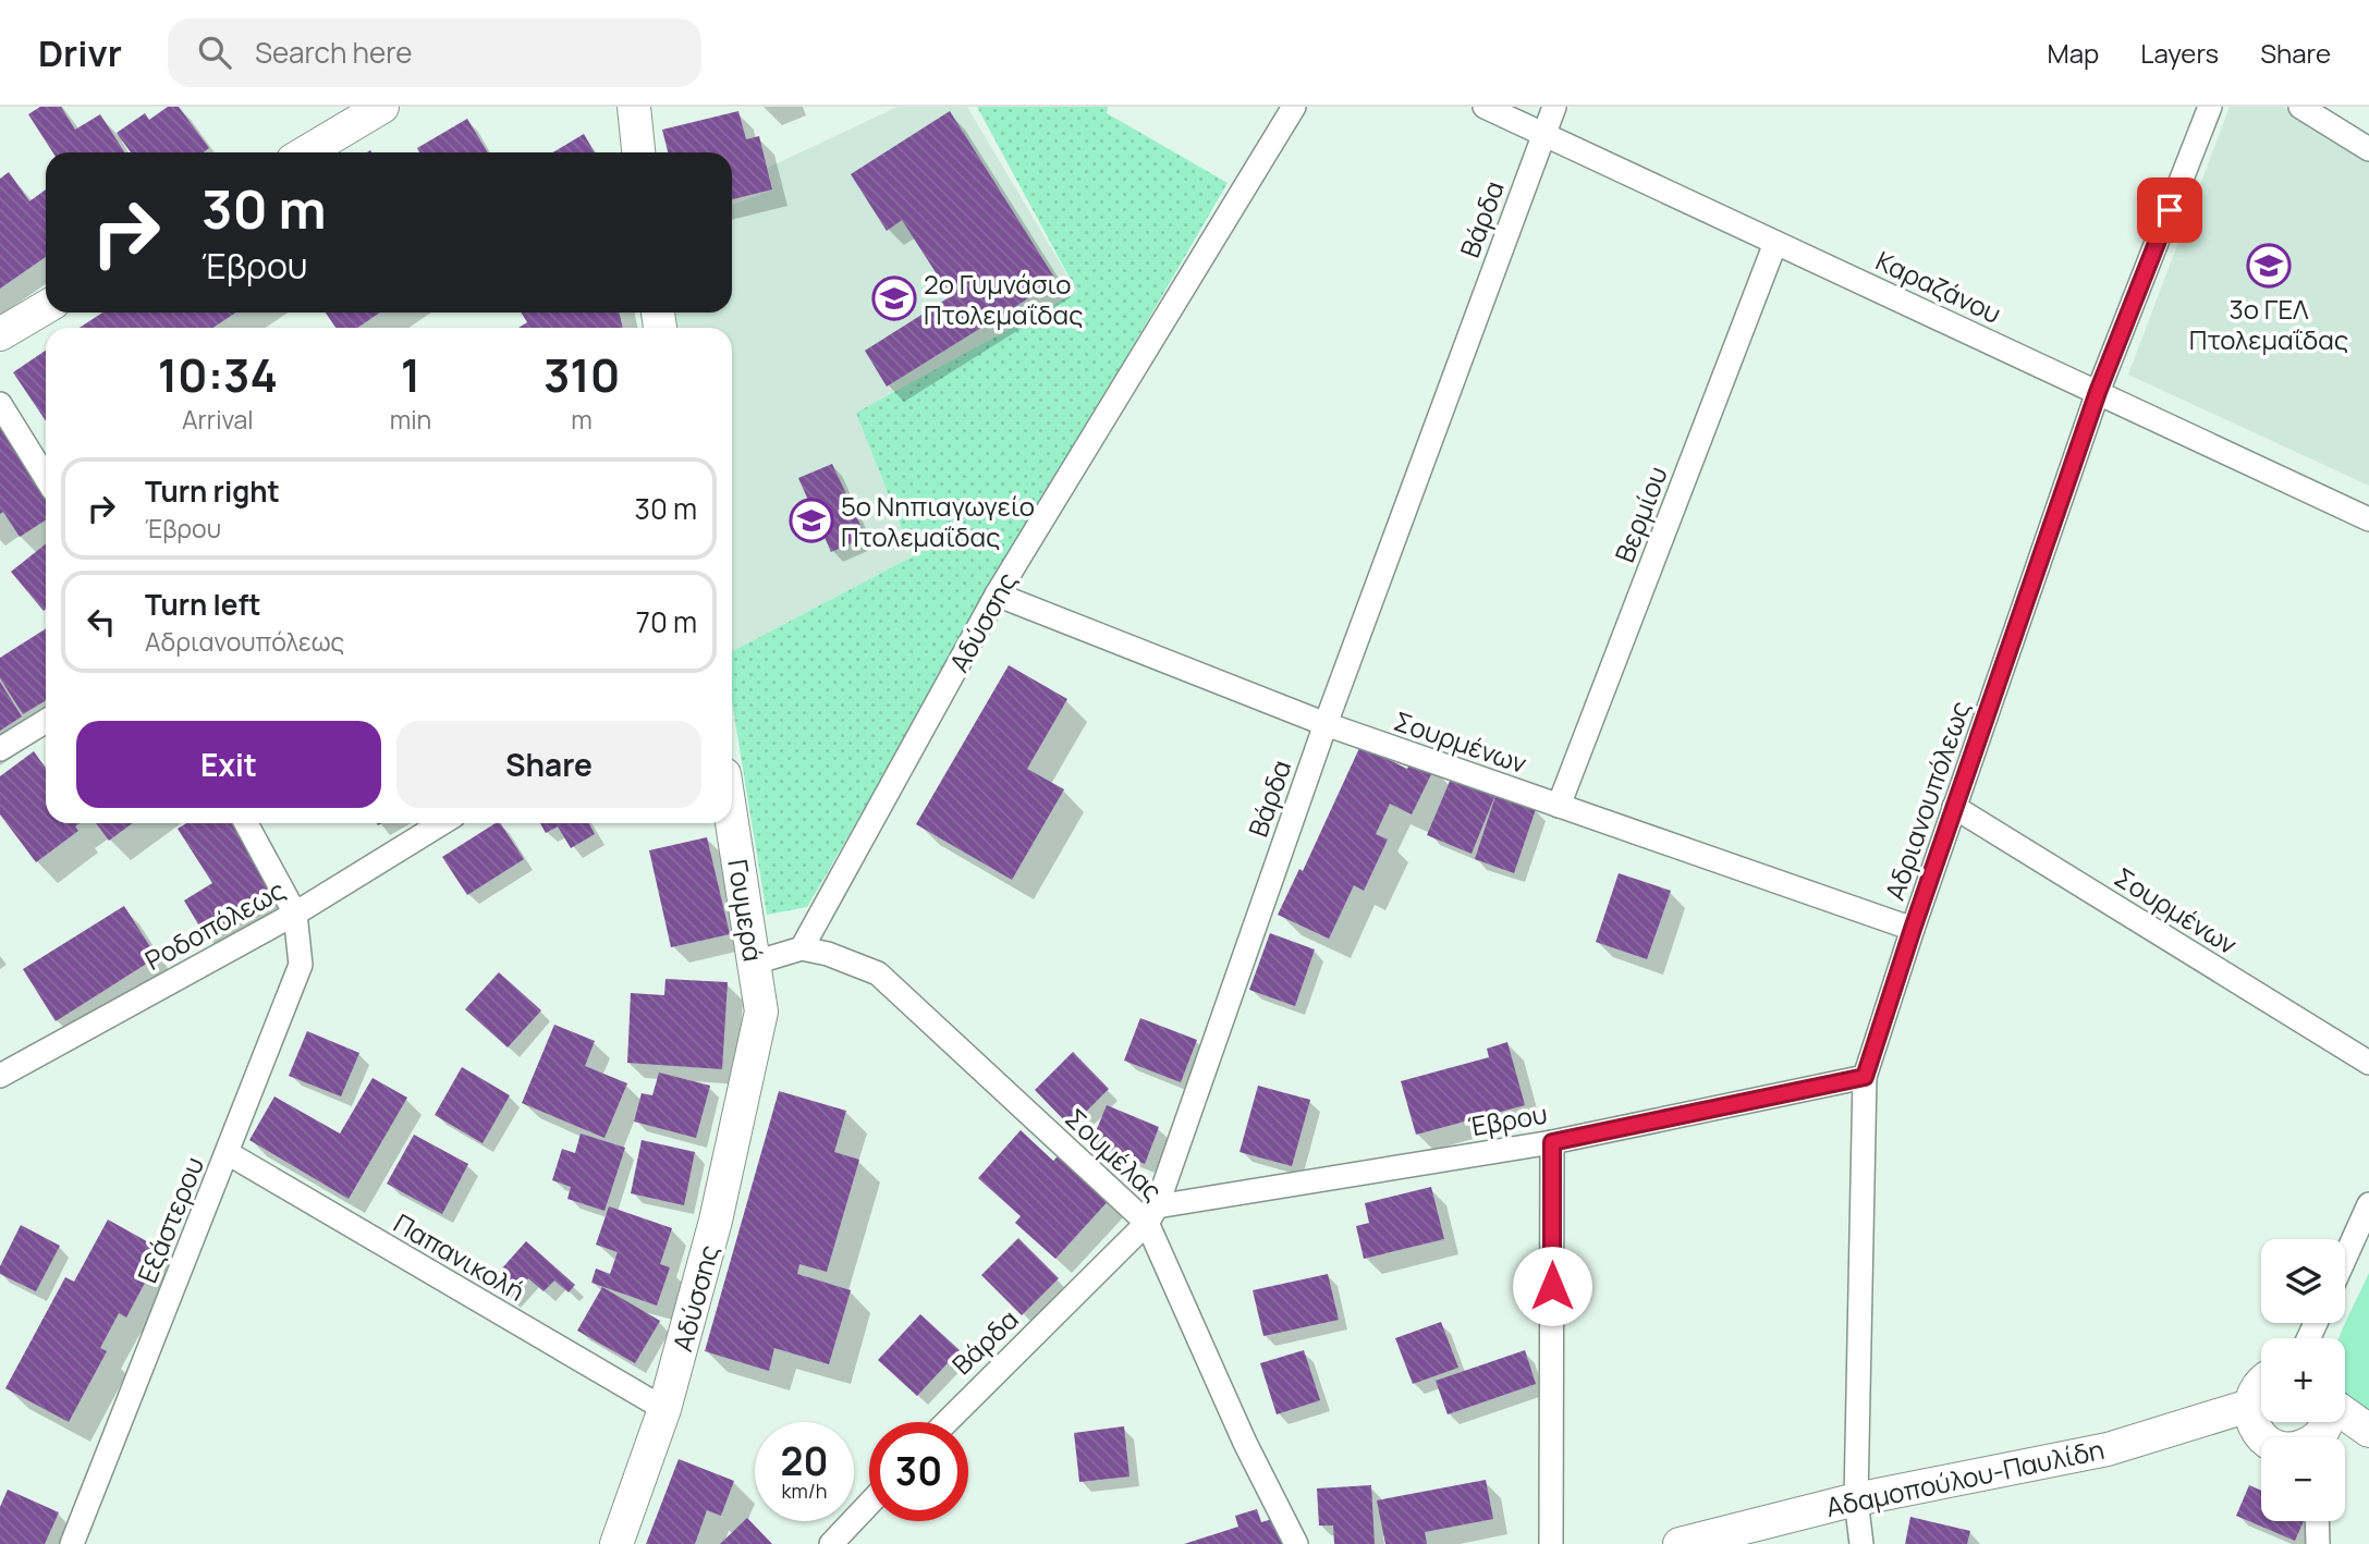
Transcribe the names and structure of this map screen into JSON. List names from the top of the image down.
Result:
{
  "streets": {
    "street": [
      "Βάρδα",
      "Καραζάνου",
      "Βερμίου",
      "Αδύσσης",
      "Σουρμένων",
      "Αδριανουπόλεως",
      "Γουμερά",
      "Ροδοπόλεως",
      "Έβρου",
      "Σουμέλας",
      "Εξάστερου",
      "Παπανικολή",
      "Αδαμοπούλου-Παυλίδη"
    ]
  },
  "crossings": [
    ["Βάρδα", "Καραζάνου"],
    ["Βάρδα", "Σουρμένων"],
    ["Βάρδα", "Έβρου"],
    ["Βάρδα", "Σουμέλας"],
    ["Καραζάνου", "Βερμίου"],
    ["Καραζάνου", "Αδριανουπόλεως"],
    ["Βερμίου", "Σουρμένων"],
    ["Αδύσσης", "Σουρμένων"],
    ["Αδύσσης", "Γουμερά"],
    ["Αδύσσης", "Σουμέλας"],
    ["Αδύσσης", "Παπανικολή"],
    ["Σουρμένων", "Αδριανουπόλεως"],
    ["Αδριανουπόλεως", "Έβρου"],
    ["Αδριανουπόλεως", "Αδαμοπούλου-Παυλίδη"],
    ["Ροδοπόλεως", "Εξάστερου"],
    ["Έβρου", "Σουμέλας"],
    ["Εξάστερου", "Παπανικολή"]
  ],
  "places": {
    "school or university": ["3ο ΓΕΛ Πτολεμαΐδας", "2ο Γυμνάσιο Πτολεμαΐδας", "5ο Νηπιαγωγείο Πτολεμαΐδας"]
  },
  "page": {
    "header": "Drivr",
    "search": "Search here",
    "nav": ["Map", "Layers", "Share"],
    "turn": ["30 m", "Έβρου"],
    "eta": [
      "10:34",
      "Arrival",
      "1",
      "min",
      "310",
      "m"
    ],
    "list": [
      {
        "name": "Turn right",
        "note": "Έβρου",
        "value": "30 m"
      },
      {
        "name": "Turn left",
        "note": "Αδριανουπόλεως",
        "value": "70 m"
      }
    ],
    "buttons": ["Exit", "Share"],
    "map_buttons": ["+", "−"],
    "speed": "20 km/h",
    "limit": "30"
  }
}
